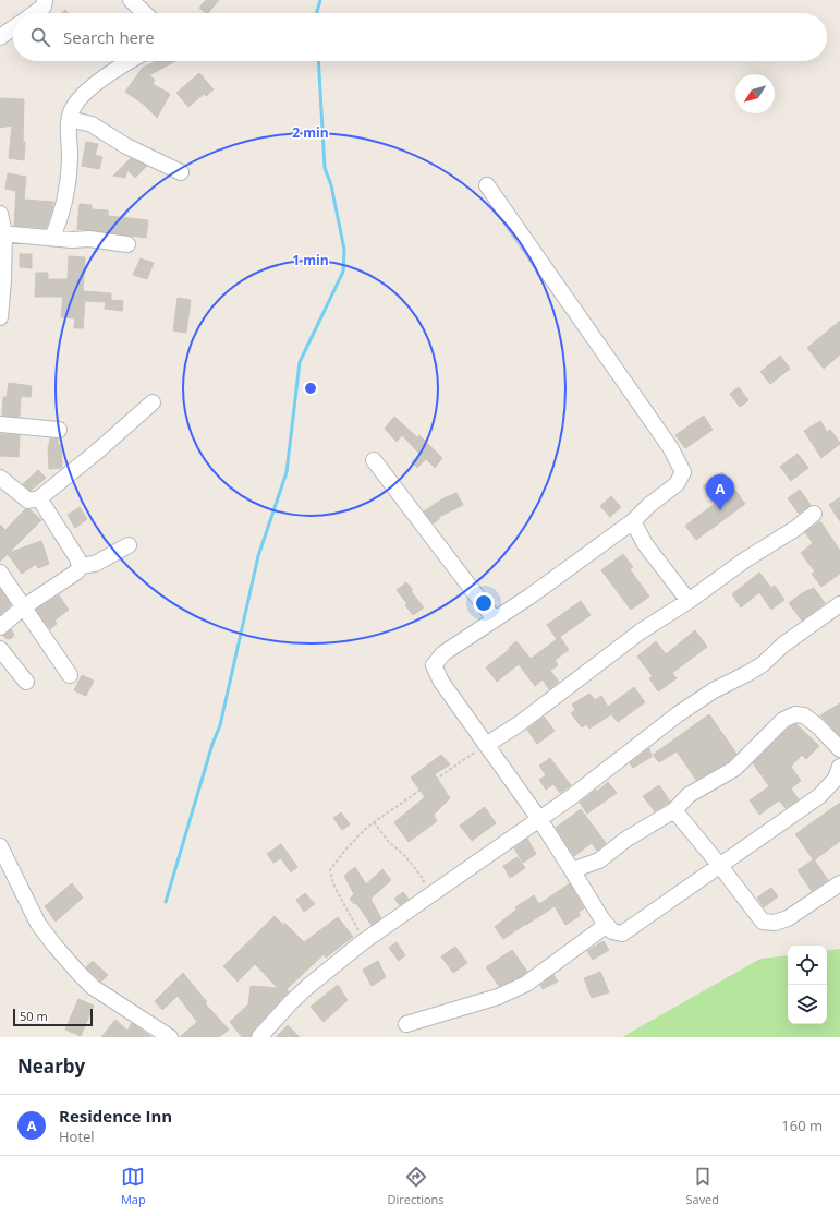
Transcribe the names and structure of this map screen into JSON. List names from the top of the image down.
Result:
{
  "scale_bar": "50 m",
  "north": "bottom left",
  "page": {
    "search": "Search here",
    "pins": "A",
    "scale": "50 m",
    "heading": "Nearby",
    "list": [
      {
        "mark": "A",
        "name": "Residence Inn",
        "note": "Hotel",
        "value": "160 m"
      }
    ],
    "nav": ["Map", "Directions", "Saved"]
  },
  "rings": ["2 min", "1 min"]
}
